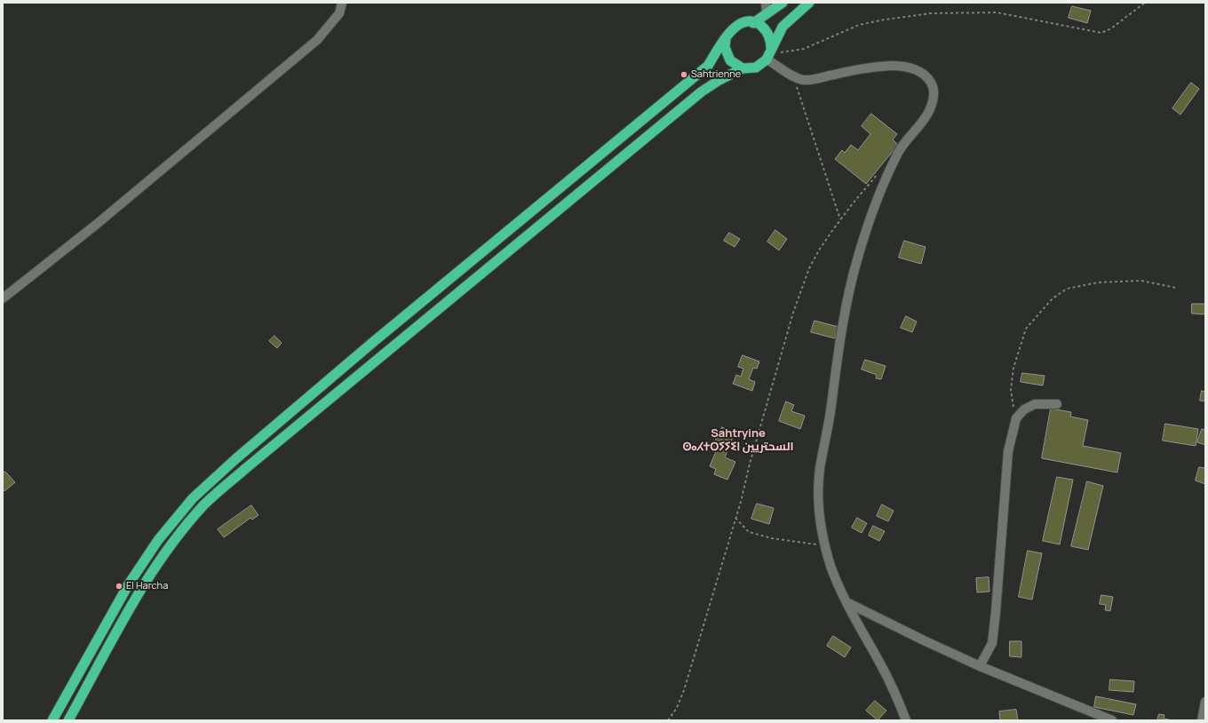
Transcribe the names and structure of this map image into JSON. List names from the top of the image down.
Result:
{
  "districts": ["Sahtryine ⵙⴰⵃⵜⵔⵢⵢⵉⵏ السحتريين"],
  "places": ["Sahtrienne", "El Harcha"]
}
